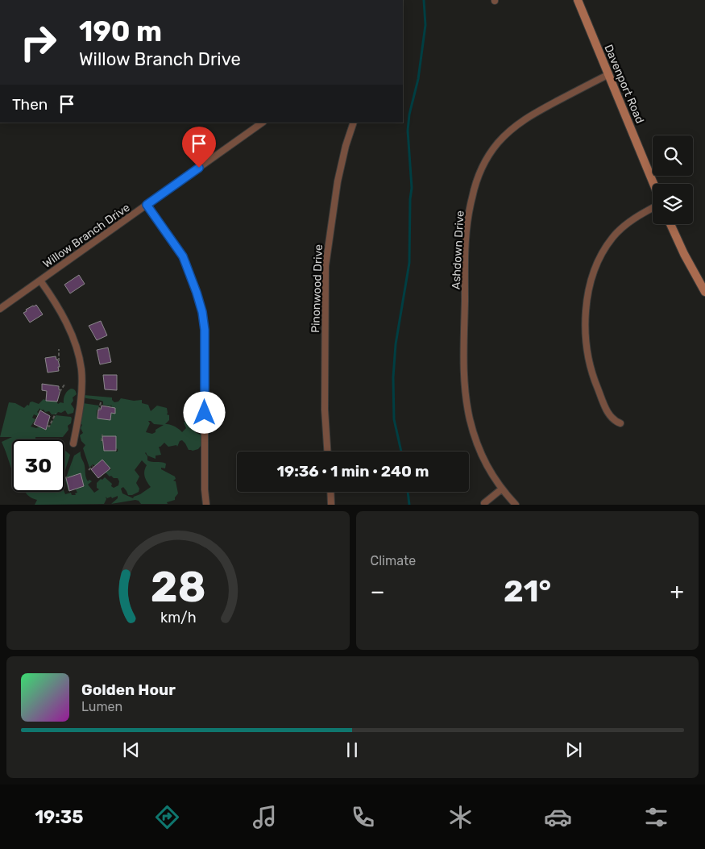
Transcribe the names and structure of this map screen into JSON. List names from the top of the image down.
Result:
{
  "streets": {
    "street": [
      "Davenport Road",
      "Willow Branch Drive",
      "Ashdown Drive",
      "Pinonwood Drive"
    ]
  },
  "crossings": [
    ["Davenport Road", "Ashdown Drive"]
  ],
  "page": {
    "turn": ["190 m", "Willow Branch Drive"],
    "then": "Then",
    "limit": "30",
    "trip": "19:36 · 1 min · 240 m",
    "tile": "Climate",
    "heat": ["−", "21°", "+"],
    "song": ["Golden Hour", "Lumen"],
    "tabs": "19:35",
    "gauge": ["28", "km/h"]
  }
}
